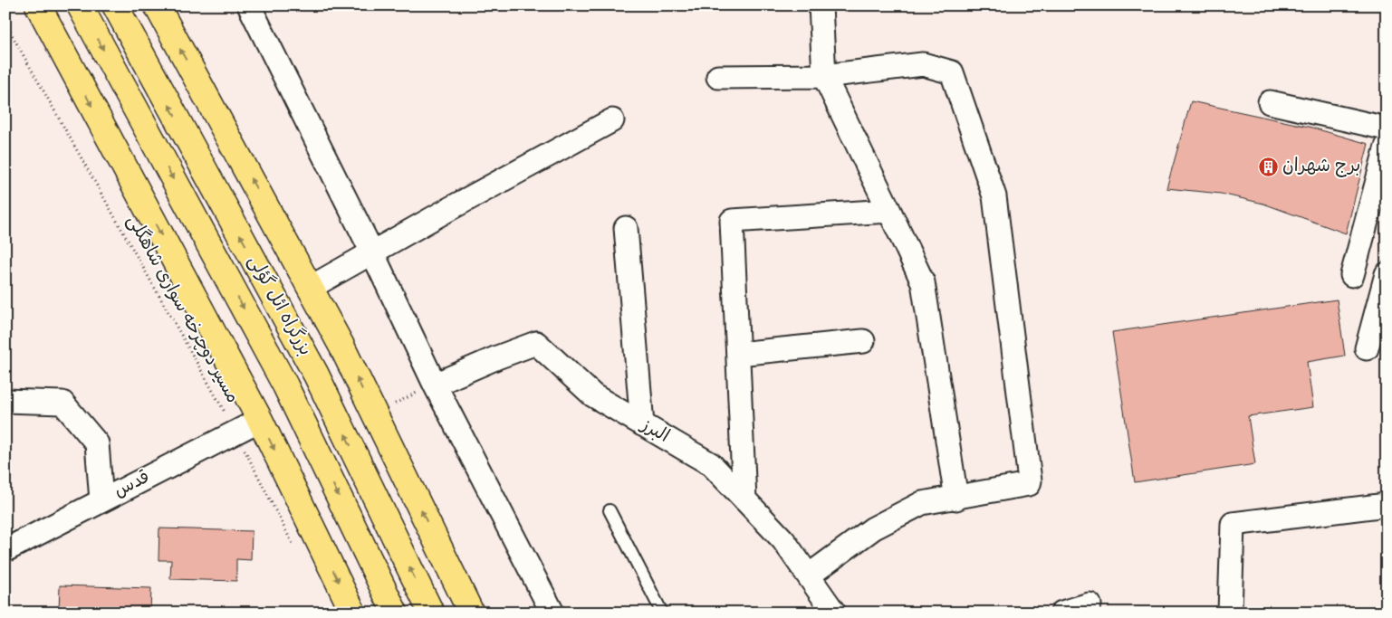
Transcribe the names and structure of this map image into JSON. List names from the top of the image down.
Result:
{
  "streets": {
    "highway": ["بزرگراه ائل گؤلی"],
    "street": ["البرز", "قدس"],
    "path": ["مسیر دوچرخه سواری شاهگلی"]
  },
  "crossings": [
    ["مسیر دوچرخه سواری شاهگلی", "قدس"]
  ],
  "places": {
    "building": ["برج شهران"]
  }
}
